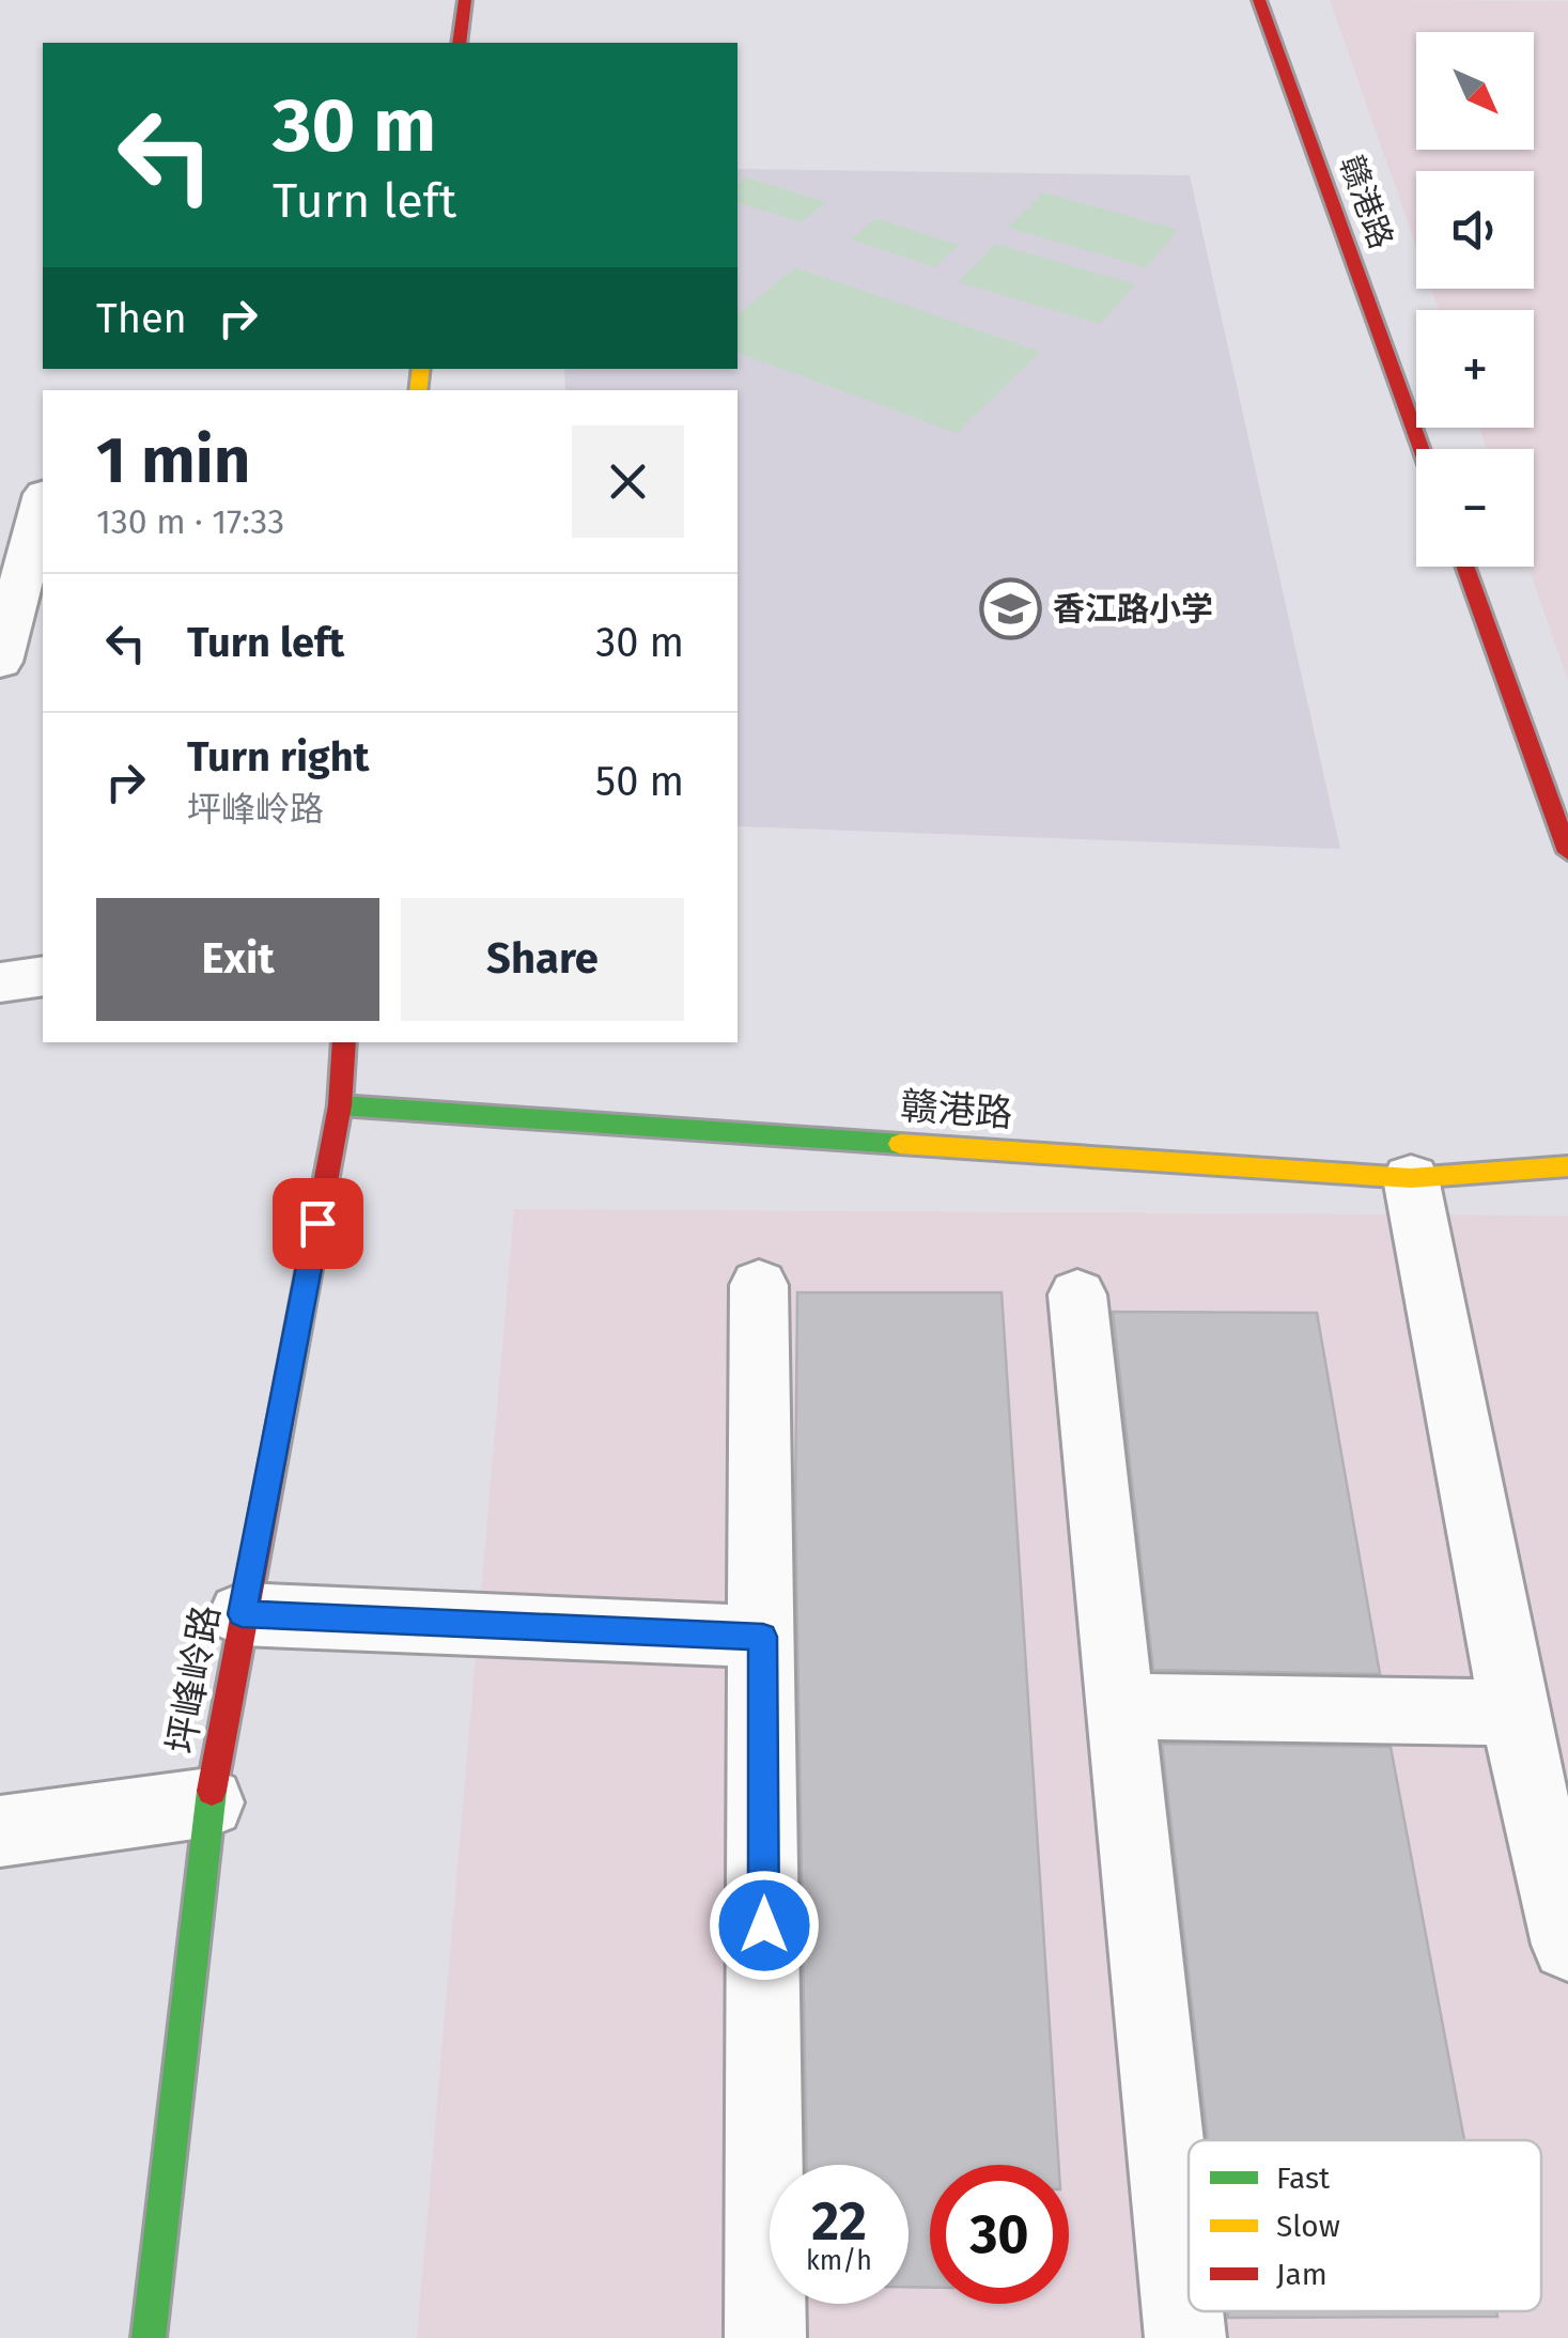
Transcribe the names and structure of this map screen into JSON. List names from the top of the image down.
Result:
{
  "streets": {
    "street": ["赣港路", "坪峰岭路"]
  },
  "crossings": [
    ["赣港路", "坪峰岭路"]
  ],
  "places": {
    "school or university": ["香江路小学"]
  },
  "legend": ["Fast", "Slow", "Jam"],
  "north": "bottom right",
  "page": {
    "map_buttons": ["+", "−"],
    "turn": ["30 m", "Turn left"],
    "then": "Then",
    "heading": ["1 min", "130 m · 17:33"],
    "list": [
      {
        "name": "Turn left",
        "value": "30 m"
      },
      {
        "name": "Turn right",
        "note": "坪峰岭路",
        "value": "50 m"
      }
    ],
    "buttons": ["Exit", "Share"],
    "speed": "22 km/h",
    "limit": "30"
  }
}
